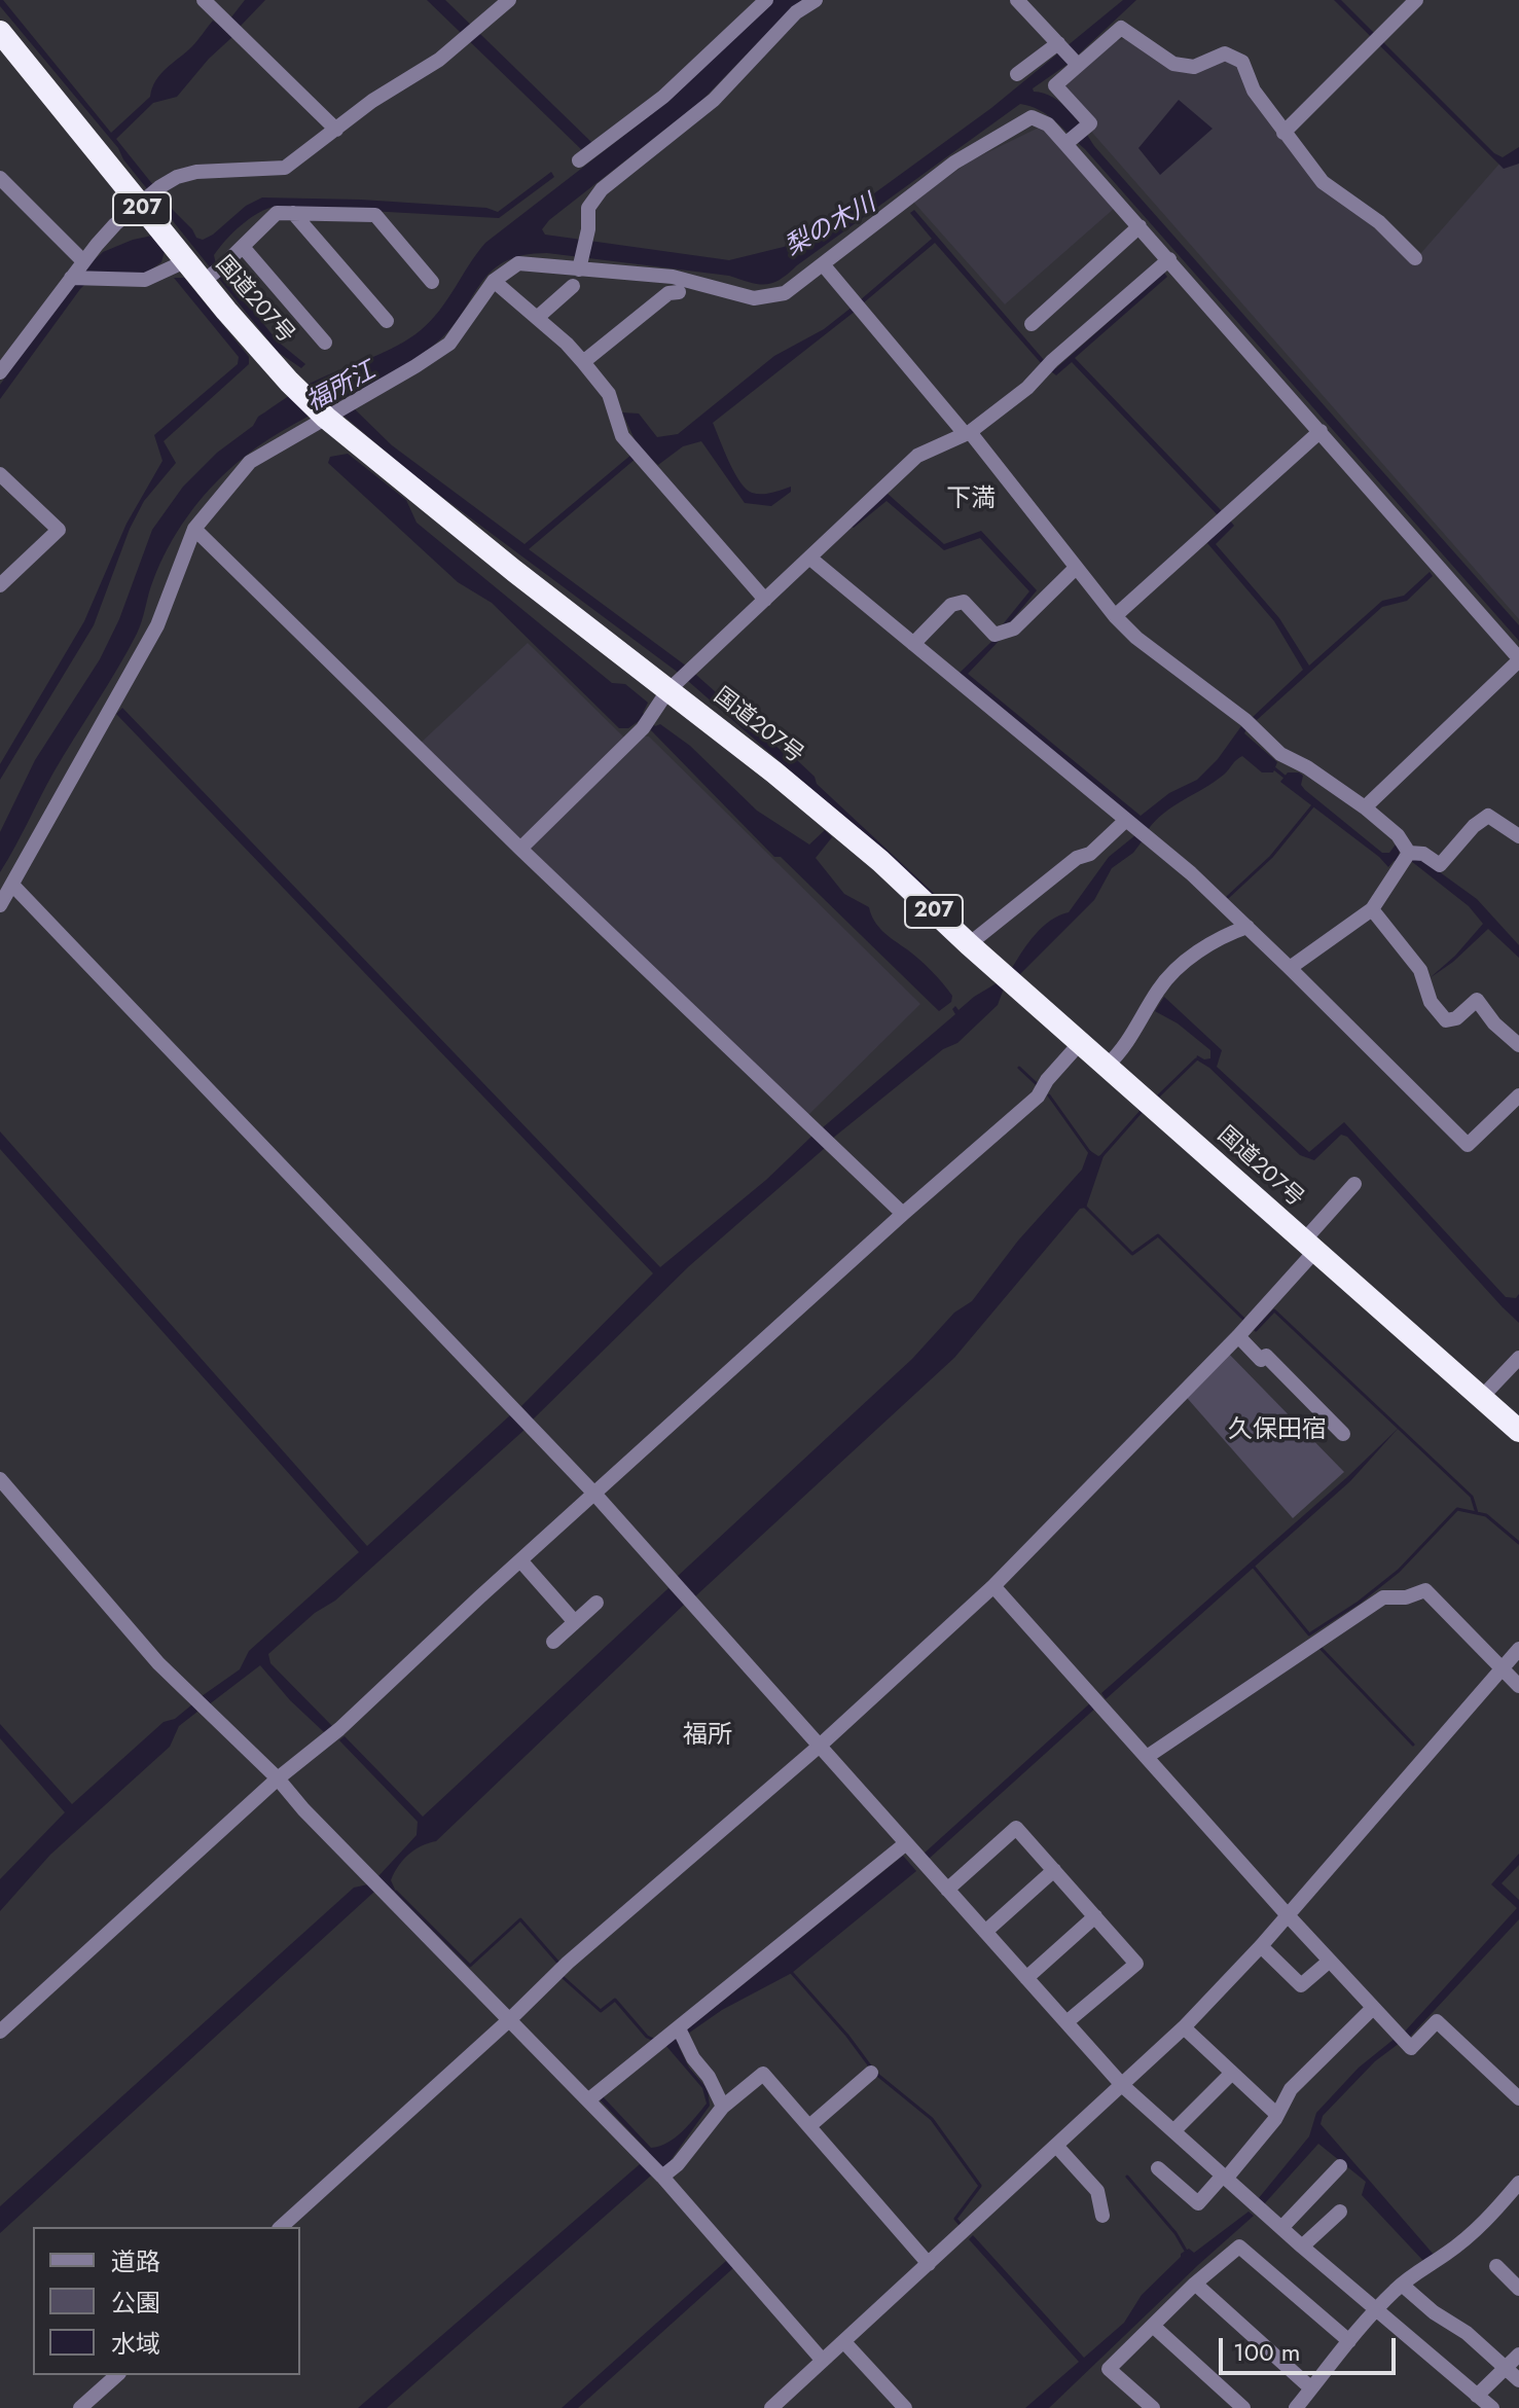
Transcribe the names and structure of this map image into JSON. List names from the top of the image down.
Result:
{
  "streets": {
    "highway": ["207", "国道207号"]
  },
  "districts": ["下満", "久保田宿", "福所"],
  "water": ["梨の木川", "福所江"],
  "legend": ["道路", "公園", "水域"],
  "scale_bar": "100 m"
}
